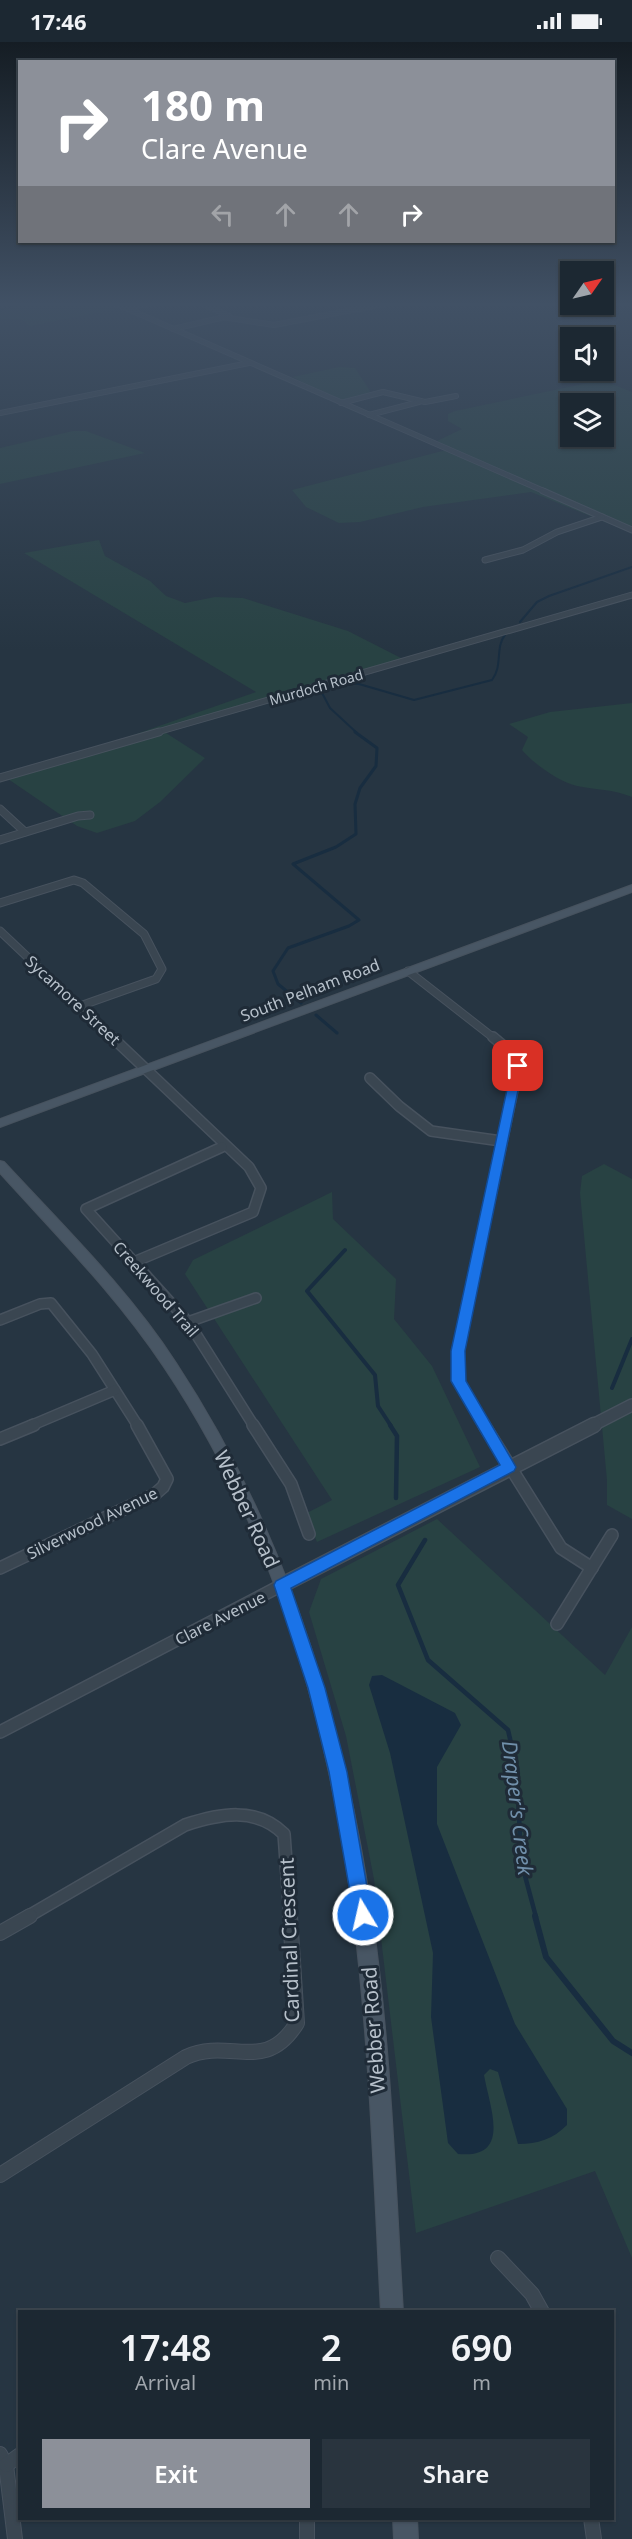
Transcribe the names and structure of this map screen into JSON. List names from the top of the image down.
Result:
{
  "streets": {
    "main road": ["South Pelham Road", "Webber Road"],
    "street": [
      "Murdoch Road",
      "Sycamore Street",
      "Creekwood Trail",
      "Silverwood Avenue",
      "Clare Avenue",
      "Cardinal Crescent"
    ]
  },
  "crossings": [
    ["South Pelham Road", "Sycamore Street"],
    ["Sycamore Street", "Creekwood Trail"],
    ["Webber Road", "Clare Avenue"]
  ],
  "water": ["Draper's Creek"],
  "north": "top right",
  "page": {
    "status": "17:46",
    "turn": ["180 m", "Clare Avenue"],
    "eta": [
      "17:48",
      "Arrival",
      "2",
      "min",
      "690",
      "m"
    ],
    "buttons": ["Exit", "Share"]
  }
}
